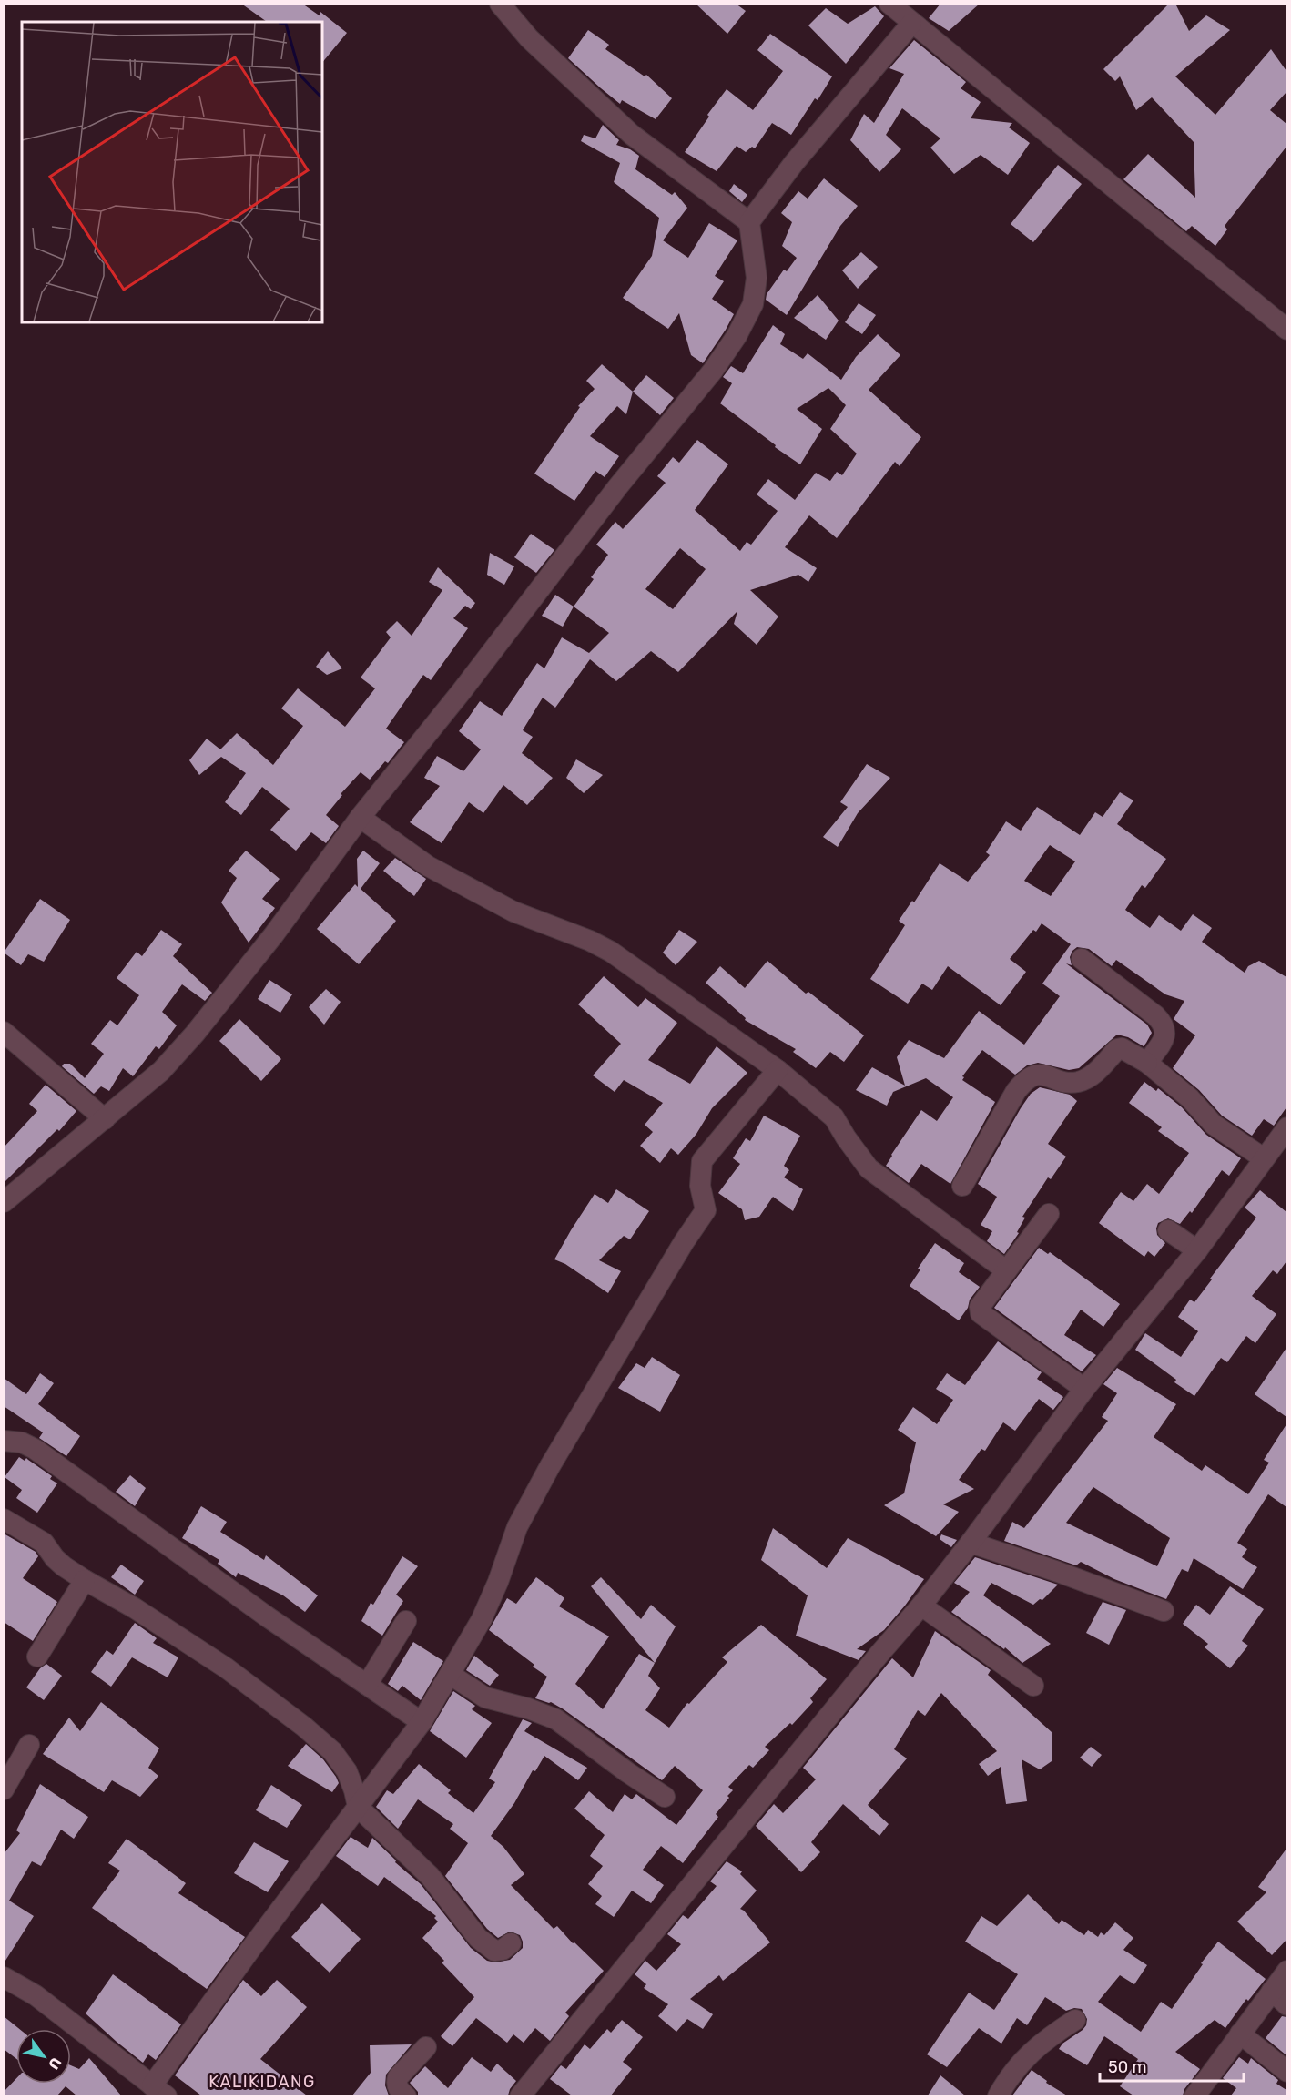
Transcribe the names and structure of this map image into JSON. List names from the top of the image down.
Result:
{
  "districts": ["KALIKIDANG"],
  "scale_bar": "50 m",
  "north": "bottom right"
}
